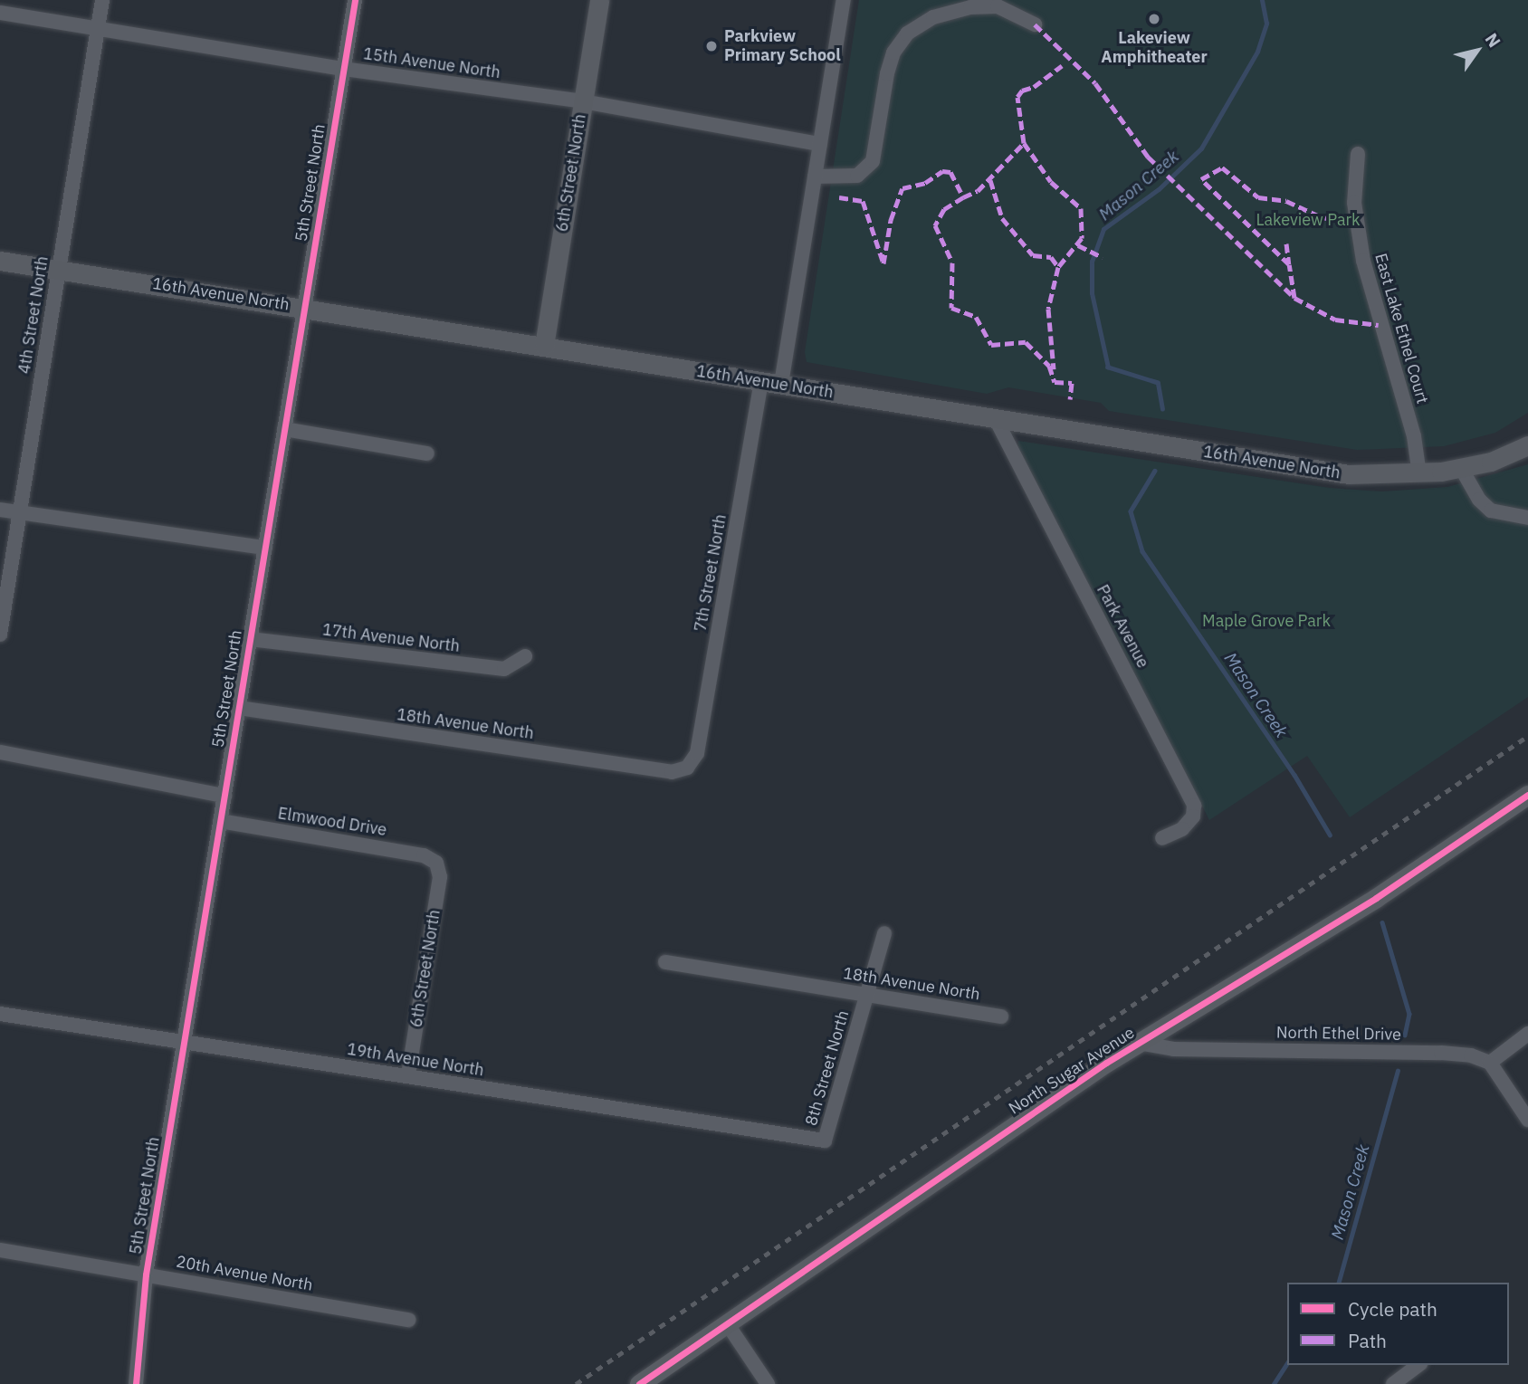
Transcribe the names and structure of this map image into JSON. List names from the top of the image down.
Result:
{
  "streets": {
    "main road": ["6th Street North", "16th Avenue North", "North Sugar Avenue"],
    "street": [
      "15th Avenue North",
      "5th Street North",
      "4th Street North",
      "East Lake Ethel Court",
      "7th Street North",
      "Park Avenue",
      "17th Avenue North",
      "18th Avenue North",
      "Elmwood Drive",
      "North Ethel Drive",
      "19th Avenue North",
      "8th Street North",
      "20th Avenue North"
    ]
  },
  "crossings": [
    ["15th Avenue North", "6th Street North"],
    ["15th Avenue North", "5th Street North"],
    ["15th Avenue North", "4th Street North"],
    ["6th Street North", "16th Avenue North"],
    ["6th Street North", "Elmwood Drive"],
    ["6th Street North", "19th Avenue North"],
    ["5th Street North", "16th Avenue North"],
    ["5th Street North", "17th Avenue North"],
    ["5th Street North", "18th Avenue North"],
    ["5th Street North", "Elmwood Drive"],
    ["5th Street North", "19th Avenue North"],
    ["5th Street North", "20th Avenue North"],
    ["16th Avenue North", "4th Street North"],
    ["16th Avenue North", "East Lake Ethel Court"],
    ["16th Avenue North", "7th Street North"],
    ["16th Avenue North", "Park Avenue"],
    ["7th Street North", "18th Avenue North"],
    ["18th Avenue North", "8th Street North"],
    ["North Ethel Drive", "North Sugar Avenue"],
    ["19th Avenue North", "8th Street North"]
  ],
  "water": ["Mason Creek"],
  "parks": ["Lakeview Park", "Maple Grove Park"],
  "places": ["Lakeview Amphitheater", "Parkview Primary School"],
  "legend": ["Cycle path", "Path"],
  "north": "top right"
}
